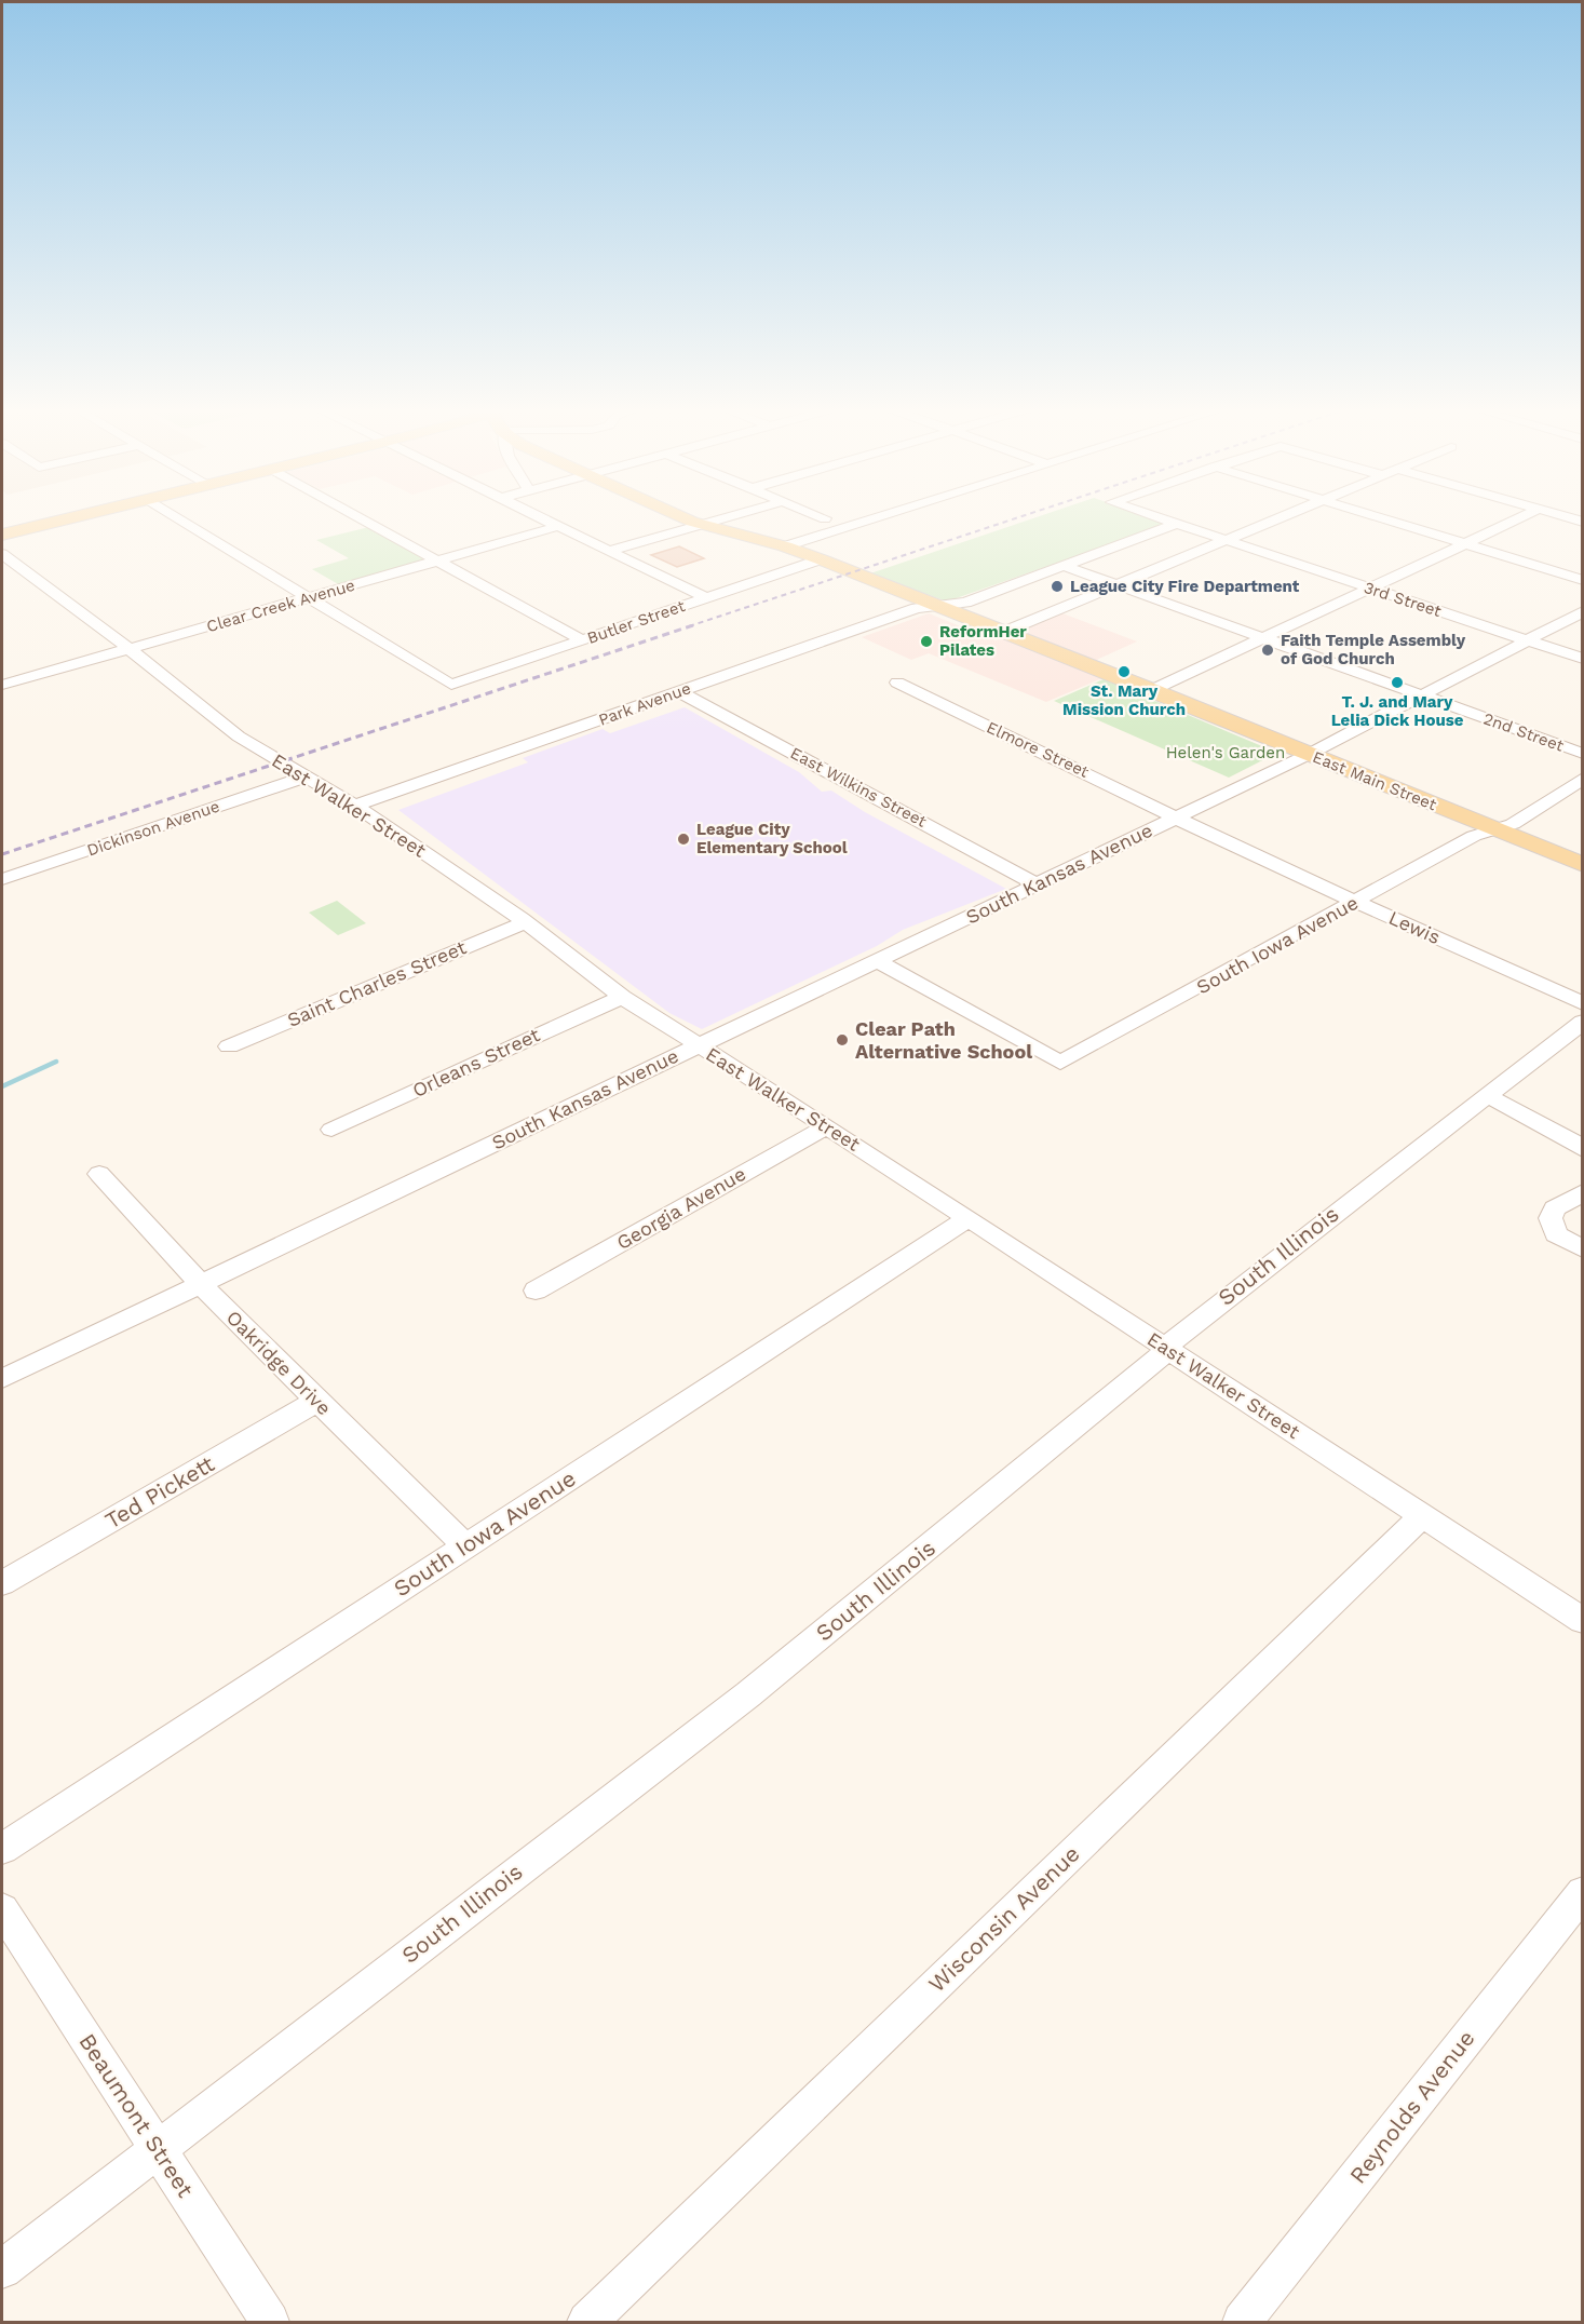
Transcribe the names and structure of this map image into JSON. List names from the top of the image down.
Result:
{
  "streets": {
    "main road": ["East Main Street"],
    "street": [
      "3rd Street",
      "Clear Creek Avenue",
      "Butler Street",
      "Park Avenue",
      "2nd Street",
      "Elmore Street",
      "East Wilkins Street",
      "East Walker Street",
      "Dickinson Avenue",
      "South Kansas Avenue",
      "Lewis",
      "South Iowa Avenue",
      "Saint Charles Street",
      "Orleans Street",
      "Georgia Avenue",
      "South Illinois",
      "Oakridge Drive",
      "Ted Pickett",
      "Wisconsin Avenue",
      "Reynolds Avenue",
      "Beaumont Street"
    ]
  },
  "crossings": [
    ["3rd Street", "Park Avenue"],
    ["3rd Street", "South Kansas Avenue"],
    ["Clear Creek Avenue", "Butler Street"],
    ["Clear Creek Avenue", "East Walker Street"],
    ["Butler Street", "East Main Street"],
    ["Park Avenue", "2nd Street"],
    ["Park Avenue", "East Main Street"],
    ["Park Avenue", "East Wilkins Street"],
    ["Park Avenue", "East Walker Street"],
    ["2nd Street", "South Kansas Avenue"],
    ["Elmore Street", "South Kansas Avenue"],
    ["Elmore Street", "Lewis"],
    ["East Main Street", "South Kansas Avenue"],
    ["East Main Street", "South Iowa Avenue"],
    ["East Wilkins Street", "South Kansas Avenue"],
    ["East Walker Street", "Dickinson Avenue"],
    ["East Walker Street", "South Kansas Avenue"],
    ["East Walker Street", "South Iowa Avenue"],
    ["East Walker Street", "Saint Charles Street"],
    ["East Walker Street", "Orleans Street"],
    ["East Walker Street", "Georgia Avenue"],
    ["East Walker Street", "South Illinois"],
    ["East Walker Street", "Wisconsin Avenue"],
    ["South Kansas Avenue", "Lewis"],
    ["South Kansas Avenue", "South Iowa Avenue"],
    ["South Kansas Avenue", "Oakridge Drive"],
    ["Lewis", "South Iowa Avenue"],
    ["South Iowa Avenue", "Oakridge Drive"],
    ["South Illinois", "Beaumont Street"],
    ["Oakridge Drive", "Ted Pickett"]
  ],
  "parks": ["Helen's Garden"],
  "places": [
    "League City Fire Department",
    "ReformHer Pilates",
    "Faith Temple Assembly of God Church",
    "St. Mary Mission Church",
    "T. J. and Mary Lelia Dick House",
    "League City Elementary School",
    "Clear Path Alternative School"
  ]
}
